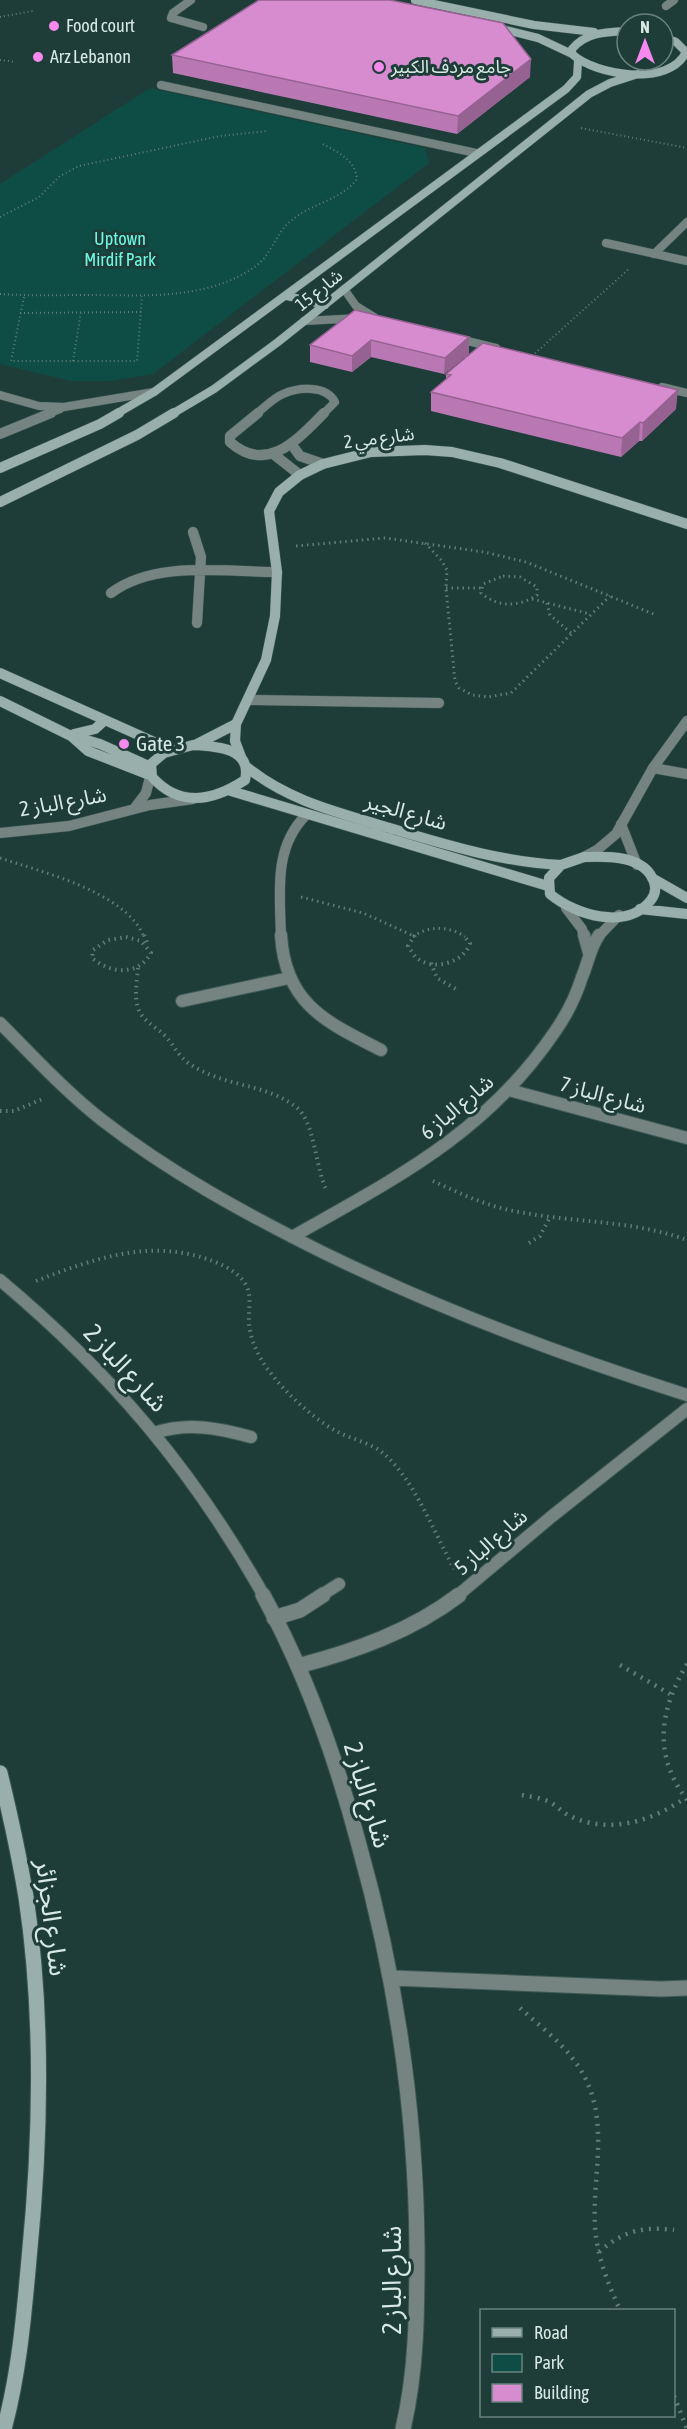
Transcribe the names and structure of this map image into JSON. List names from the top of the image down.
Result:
{
  "streets": {
    "street": [
      "شارع 15",
      "شارع مي 2",
      "شارع الباز 2",
      "شارع الجير",
      "شارع الباز 7",
      "شارع الباز 6",
      "شارع الباز 5",
      "شارع الجزائر"
    ]
  },
  "crossings": [
    ["شارع الباز 2", "شارع الباز 5"],
    ["شارع الجير", "شارع الباز 6"],
    ["شارع الباز 7", "شارع الباز 6"]
  ],
  "parks": ["Uptown Mirdif Park"],
  "places": [
    "Food court",
    "Arz Lebanon",
    "جامع مردف الكبير",
    "Gate 3"
  ],
  "legend": ["Road", "Park", "Building"],
  "north": "top"
}
